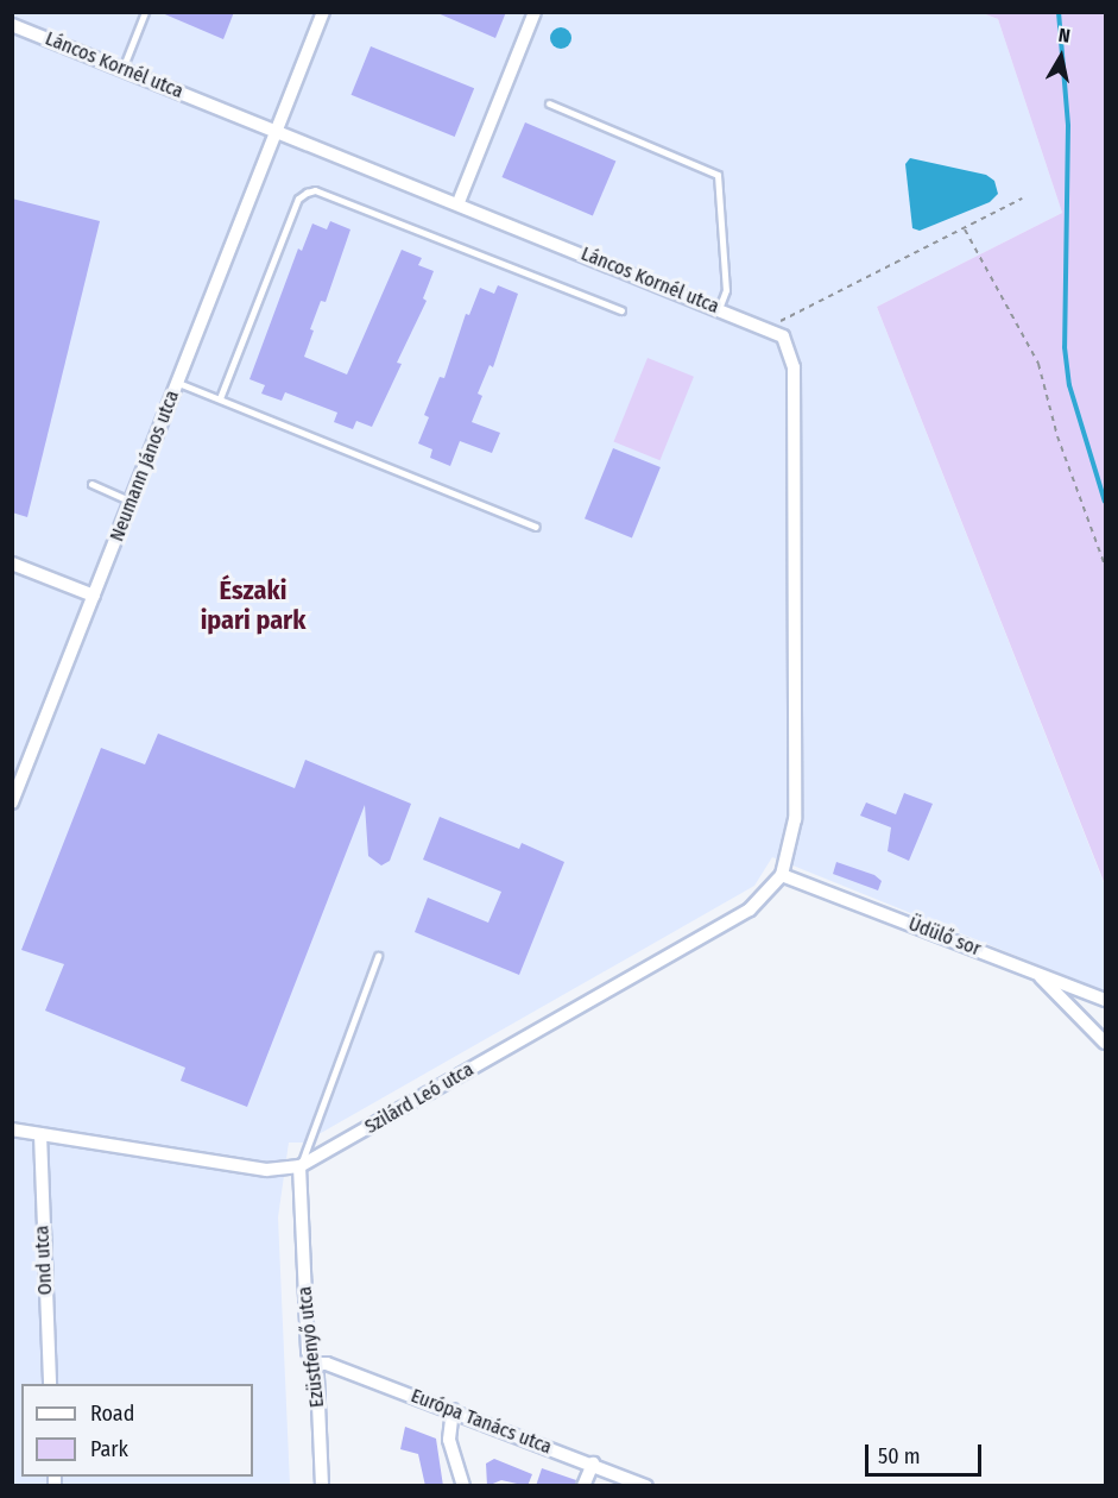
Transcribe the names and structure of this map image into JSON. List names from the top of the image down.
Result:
{
  "streets": {
    "street": [
      "Láncos Kornél utca",
      "Neumann János utca",
      "Üdülő sor",
      "Szilárd Leó utca",
      "Ond utca",
      "Ezüstfenyő utca",
      "Európa Tanács utca"
    ]
  },
  "crossings": [
    ["Láncos Kornél utca", "Neumann János utca"],
    ["Üdülő sor", "Szilárd Leó utca"],
    ["Szilárd Leó utca", "Ond utca"],
    ["Szilárd Leó utca", "Ezüstfenyő utca"],
    ["Ezüstfenyő utca", "Európa Tanács utca"]
  ],
  "districts": ["Északi ipari park"],
  "legend": ["Road", "Park"],
  "scale_bar": "50 m",
  "north": "top"
}
